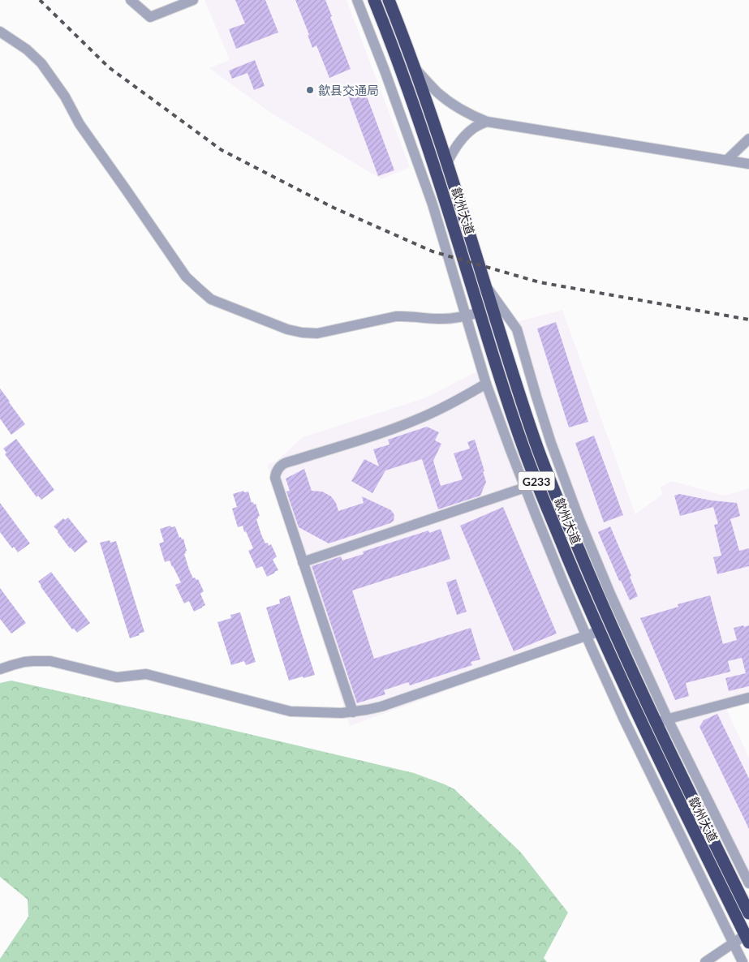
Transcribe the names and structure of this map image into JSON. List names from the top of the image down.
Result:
{
  "streets": {
    "highway": ["歙州大道", "G233"]
  },
  "places": ["歙县交通局"]
}
